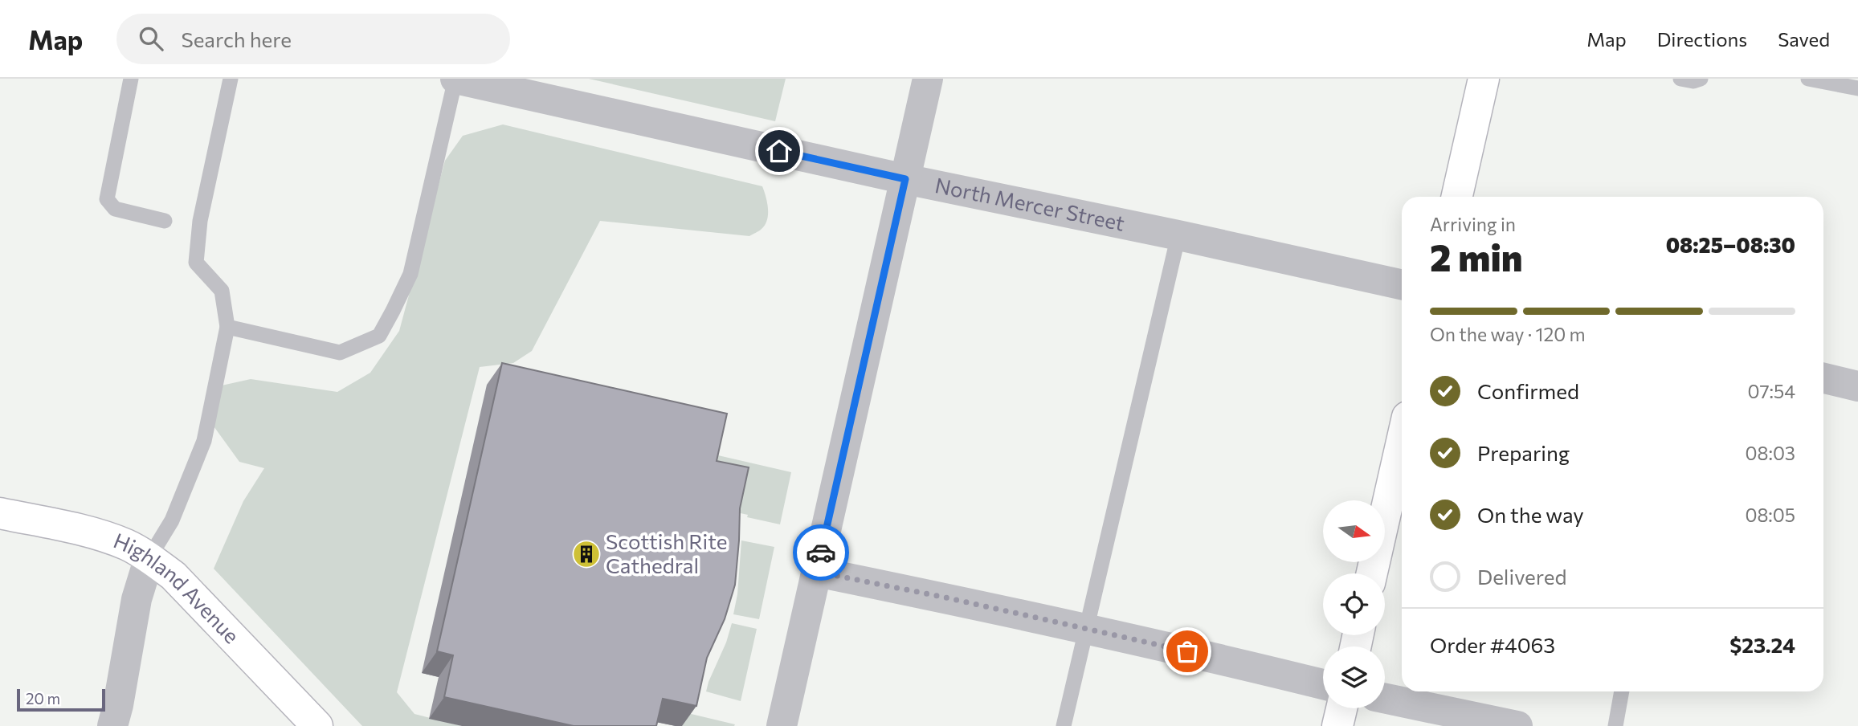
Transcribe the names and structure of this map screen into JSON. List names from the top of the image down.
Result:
{
  "streets": {
    "main road": ["Highland Avenue"],
    "street": ["North Mercer Street"]
  },
  "places": {
    "building": ["Scottish Rite Cathedral"]
  },
  "scale_bar": "20 m",
  "north": "right",
  "page": {
    "header": "Map",
    "search": "Search here",
    "nav": ["Map", "Directions", "Saved"],
    "heading": ["2 min", "Arriving in", "08:25–08:30"],
    "panel": ["Order #4063", "$23.24"],
    "bar": "On the way · 120 m",
    "list": [
      ["Confirmed", "07:54"],
      ["Preparing", "08:03"],
      ["On the way", "08:05"],
      "Delivered"
    ],
    "scale": "20 m"
  }
}
